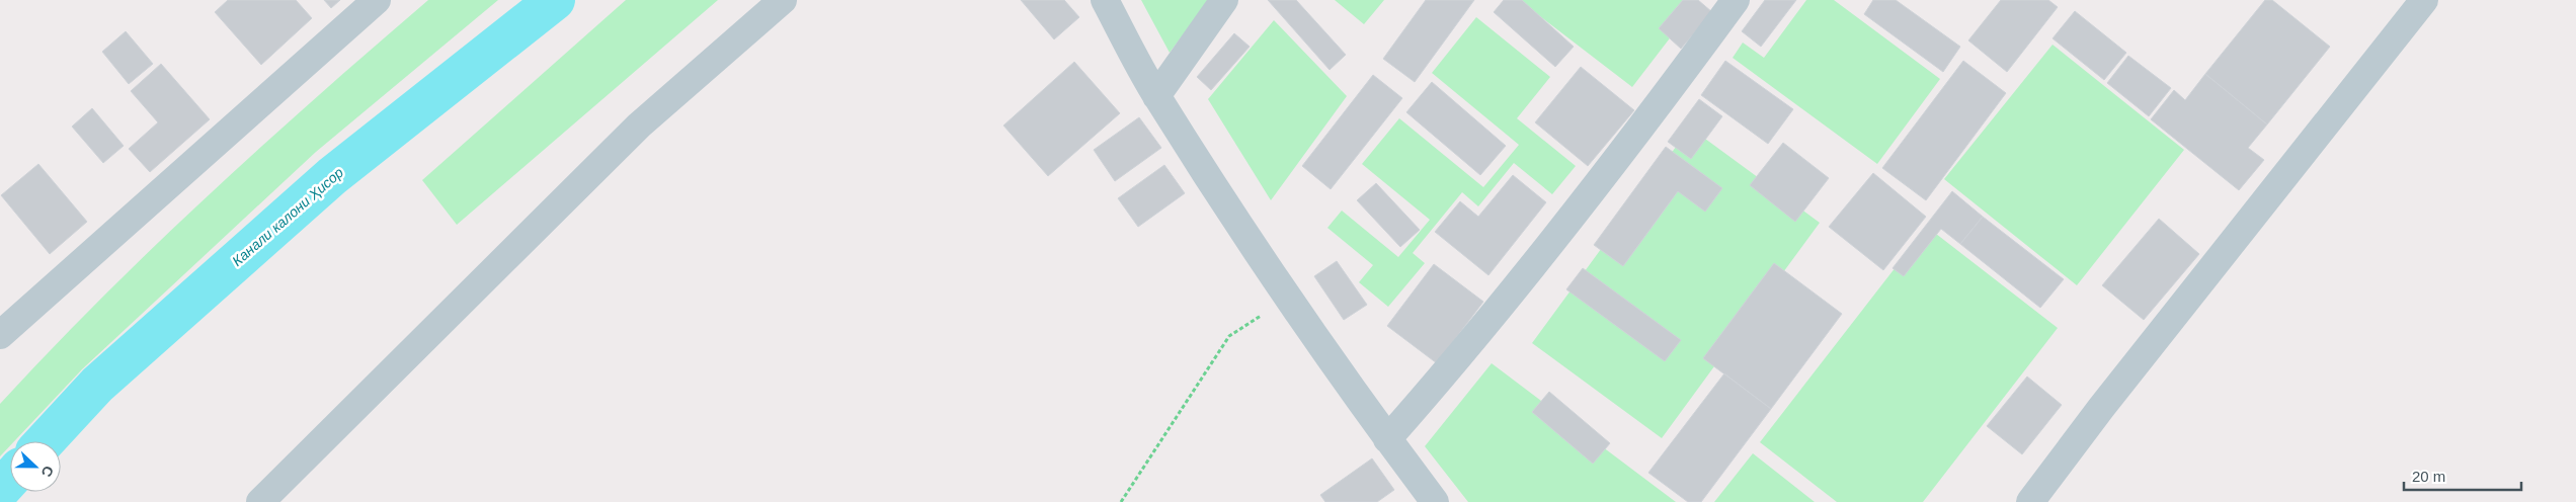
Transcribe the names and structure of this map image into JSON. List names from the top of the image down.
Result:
{
  "water": ["Канали калони Ҳисор"],
  "scale_bar": "20 m",
  "north": "right"
}
